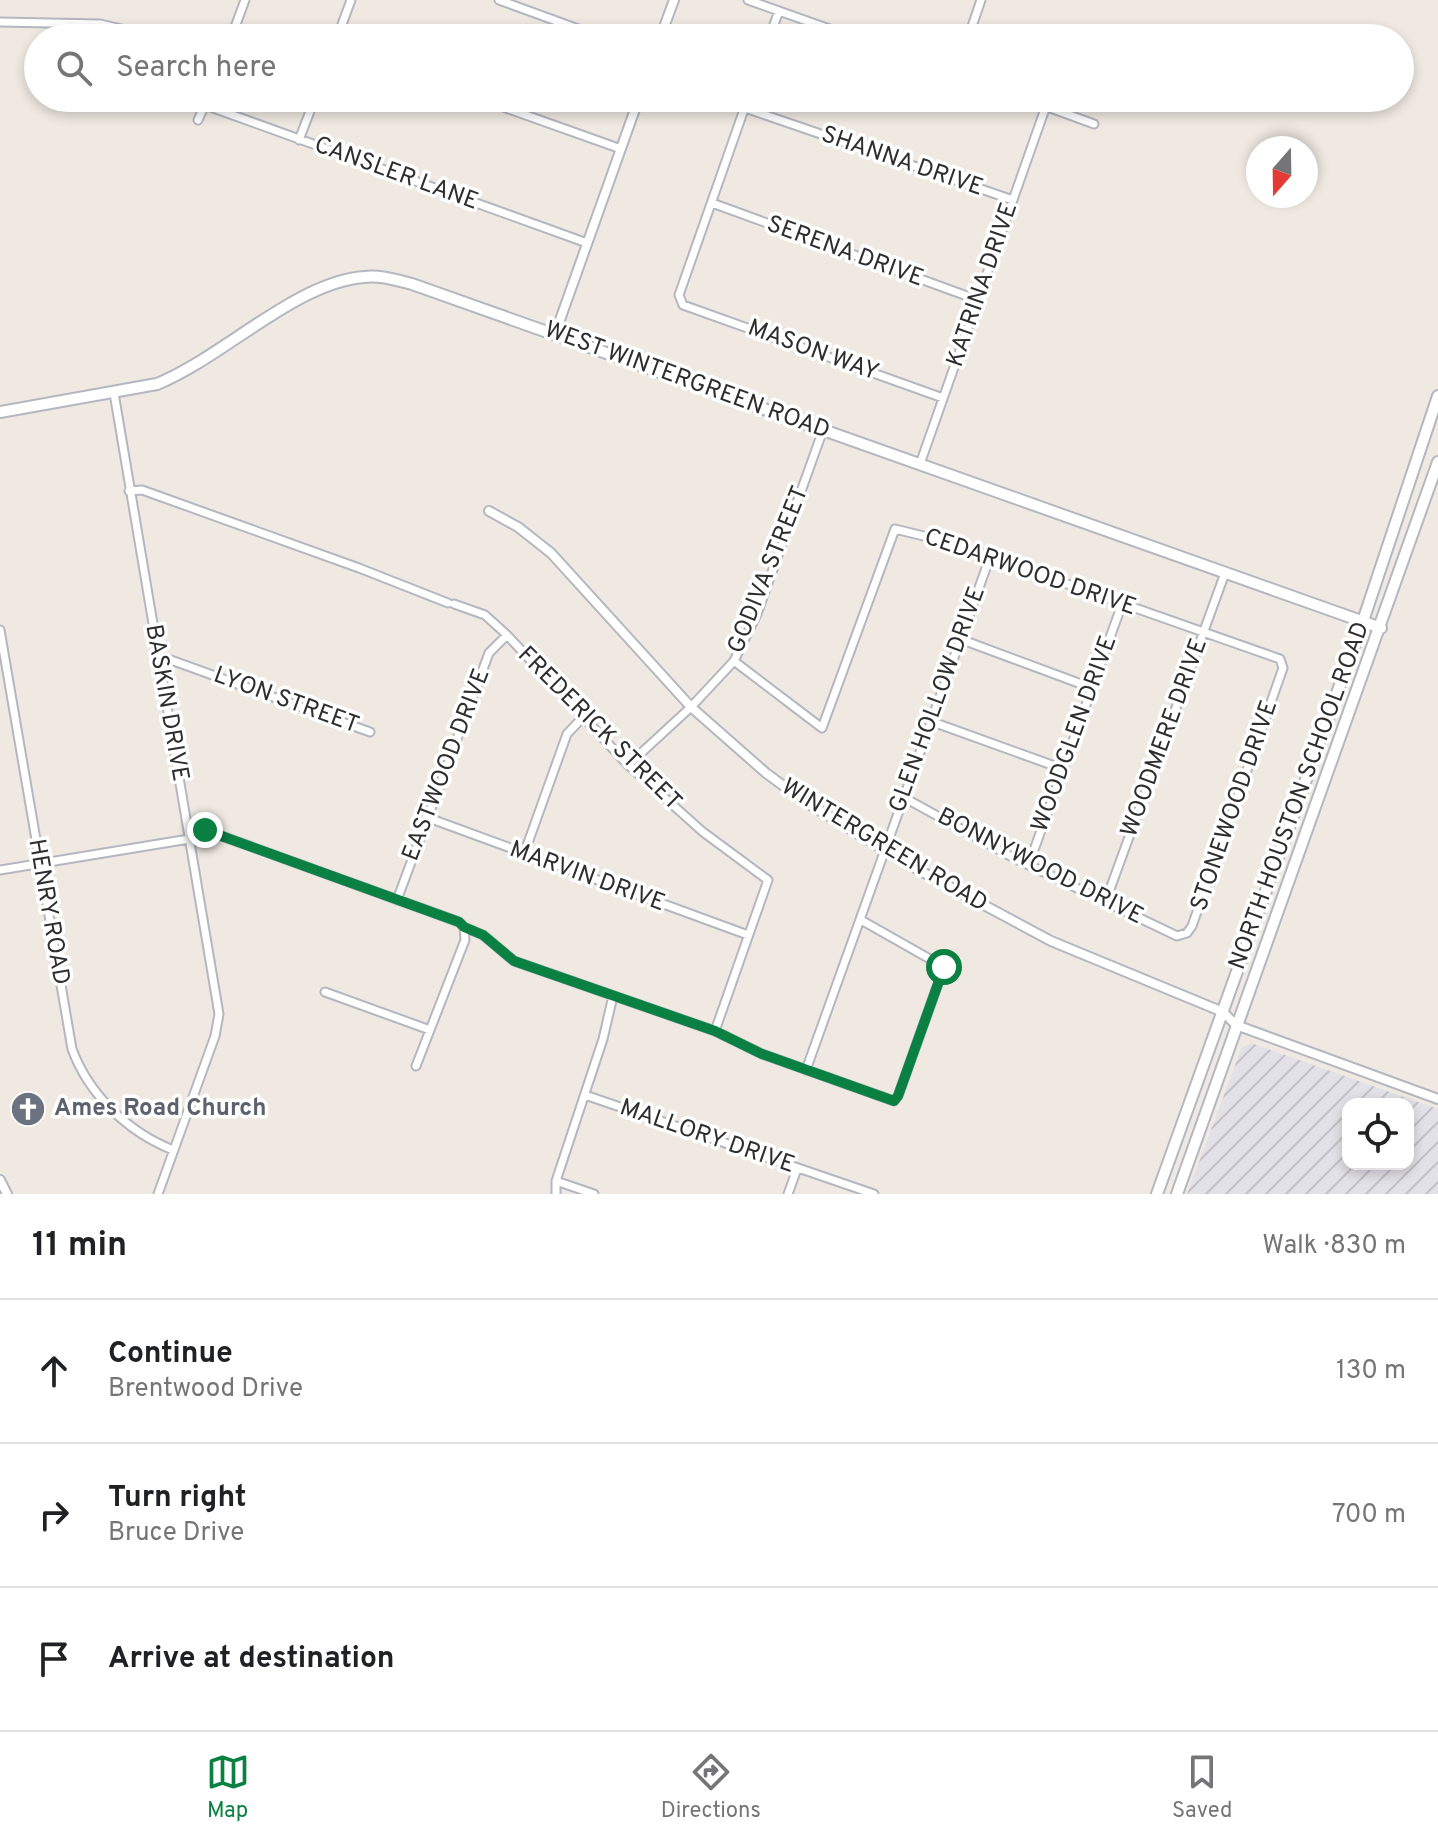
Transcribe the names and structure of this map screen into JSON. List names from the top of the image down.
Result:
{
  "streets": {
    "main road": ["WEST WINTERGREEN ROAD", "NORTH HOUSTON SCHOOL ROAD"],
    "street": [
      "SHANNA DRIVE",
      "CANSLER LANE",
      "SERENA DRIVE",
      "KATRINA DRIVE",
      "MASON WAY",
      "GODIVA STREET",
      "CEDARWOOD DRIVE",
      "GLEN HOLLOW DRIVE",
      "LYON STREET",
      "BASKIN DRIVE",
      "FREDERICK STREET",
      "WOODGLEN DRIVE",
      "WOODMERE DRIVE",
      "EASTWOOD DRIVE",
      "STONEWOOD DRIVE",
      "WINTERGREEN ROAD",
      "BONNYWOOD DRIVE",
      "MARVIN DRIVE",
      "HENRY ROAD",
      "MALLORY DRIVE"
    ]
  },
  "crossings": [
    ["SHANNA DRIVE", "KATRINA DRIVE"],
    ["SERENA DRIVE", "KATRINA DRIVE"],
    ["SERENA DRIVE", "MASON WAY"],
    ["KATRINA DRIVE", "MASON WAY"],
    ["KATRINA DRIVE", "WEST WINTERGREEN ROAD"],
    ["WEST WINTERGREEN ROAD", "GODIVA STREET"],
    ["WEST WINTERGREEN ROAD", "BASKIN DRIVE"],
    ["WEST WINTERGREEN ROAD", "WOODMERE DRIVE"],
    ["WEST WINTERGREEN ROAD", "NORTH HOUSTON SCHOOL ROAD"],
    ["GODIVA STREET", "CEDARWOOD DRIVE"],
    ["GODIVA STREET", "FREDERICK STREET"],
    ["GODIVA STREET", "WINTERGREEN ROAD"],
    ["CEDARWOOD DRIVE", "GLEN HOLLOW DRIVE"],
    ["CEDARWOOD DRIVE", "WOODGLEN DRIVE"],
    ["CEDARWOOD DRIVE", "WOODMERE DRIVE"],
    ["CEDARWOOD DRIVE", "STONEWOOD DRIVE"],
    ["GLEN HOLLOW DRIVE", "WINTERGREEN ROAD"],
    ["GLEN HOLLOW DRIVE", "BONNYWOOD DRIVE"],
    ["LYON STREET", "BASKIN DRIVE"],
    ["BASKIN DRIVE", "FREDERICK STREET"],
    ["BASKIN DRIVE", "HENRY ROAD"],
    ["FREDERICK STREET", "EASTWOOD DRIVE"],
    ["FREDERICK STREET", "MARVIN DRIVE"],
    ["WOODGLEN DRIVE", "BONNYWOOD DRIVE"],
    ["WOODMERE DRIVE", "BONNYWOOD DRIVE"],
    ["EASTWOOD DRIVE", "MARVIN DRIVE"],
    ["NORTH HOUSTON SCHOOL ROAD", "WINTERGREEN ROAD"],
    ["STONEWOOD DRIVE", "BONNYWOOD DRIVE"]
  ],
  "places": {
    "church": ["Ames Road Church"]
  },
  "north": "bottom",
  "page": {
    "search": "Search here",
    "heading": ["11 min", "Walk · 830 m"],
    "list": [
      ["Continue", "Brentwood Drive", "130 m"],
      ["Turn right", "Bruce Drive", "700 m"],
      "Arrive at destination"
    ],
    "nav": ["Map", "Directions", "Saved"]
  }
}
